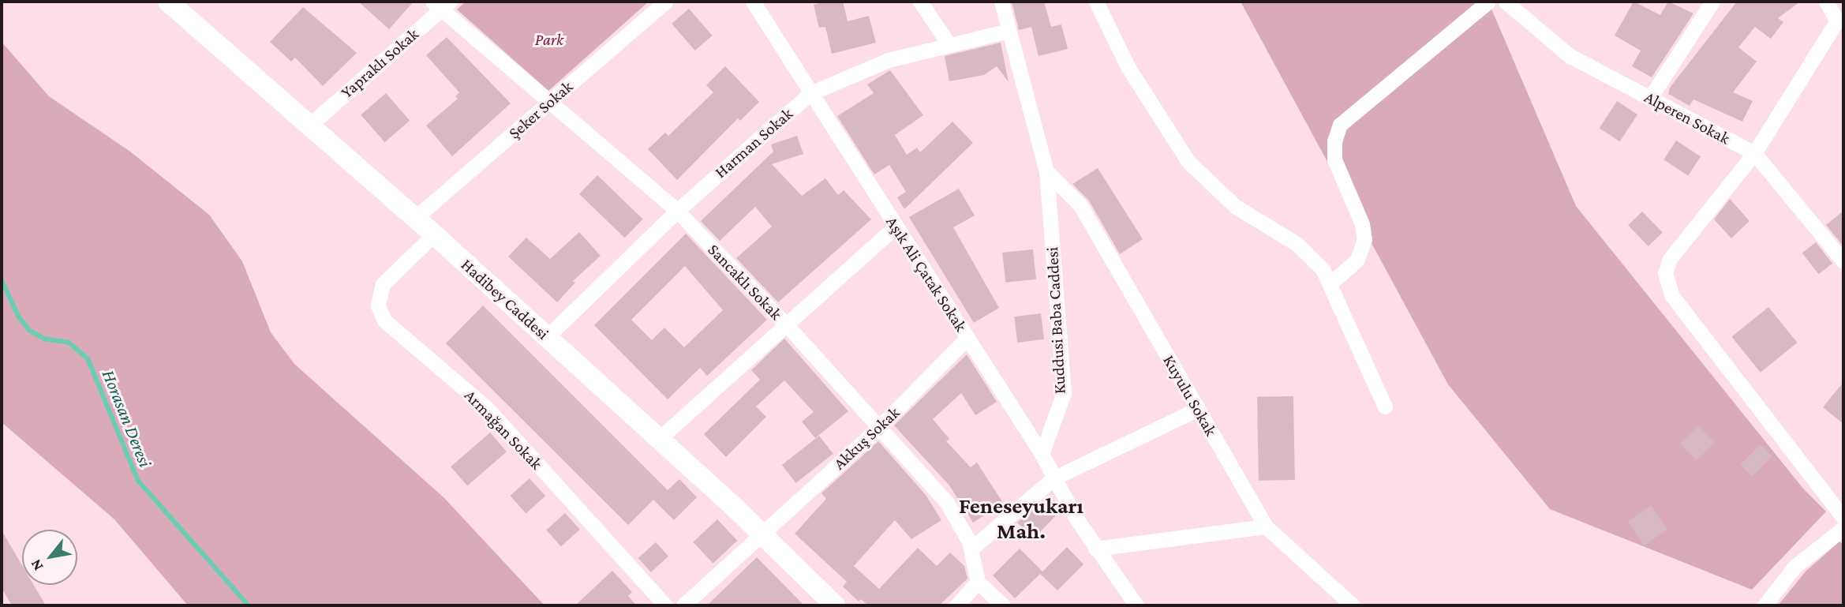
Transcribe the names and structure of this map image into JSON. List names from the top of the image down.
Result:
{
  "streets": {
    "main road": ["Hadibey Caddesi"],
    "street": [
      "Yapraklı Sokak",
      "Şeker Sokak",
      "Alperen Sokak",
      "Harman Sokak",
      "Aşık Ali Çatak Sokak",
      "Sancaklı Sokak",
      "Kuddusi Baba Caddesi",
      "Kuyulu Sokak",
      "Armağan Sokak",
      "Akkuş Sokak"
    ]
  },
  "crossings": [
    ["Yapraklı Sokak", "Sancaklı Sokak"],
    ["Yapraklı Sokak", "Hadibey Caddesi"],
    ["Şeker Sokak", "Sancaklı Sokak"],
    ["Şeker Sokak", "Hadibey Caddesi"],
    ["Harman Sokak", "Aşık Ali Çatak Sokak"],
    ["Harman Sokak", "Sancaklı Sokak"],
    ["Harman Sokak", "Hadibey Caddesi"],
    ["Harman Sokak", "Kuddusi Baba Caddesi"],
    ["Aşık Ali Çatak Sokak", "Kuddusi Baba Caddesi"],
    ["Aşık Ali Çatak Sokak", "Akkuş Sokak"],
    ["Sancaklı Sokak", "Akkuş Sokak"],
    ["Hadibey Caddesi", "Armağan Sokak"],
    ["Hadibey Caddesi", "Akkuş Sokak"],
    ["Kuddusi Baba Caddesi", "Kuyulu Sokak"]
  ],
  "districts": ["Feneseyukarı Mah."],
  "water": ["Horasan Deresi"],
  "parks": ["Park"],
  "north": "bottom left"
}
